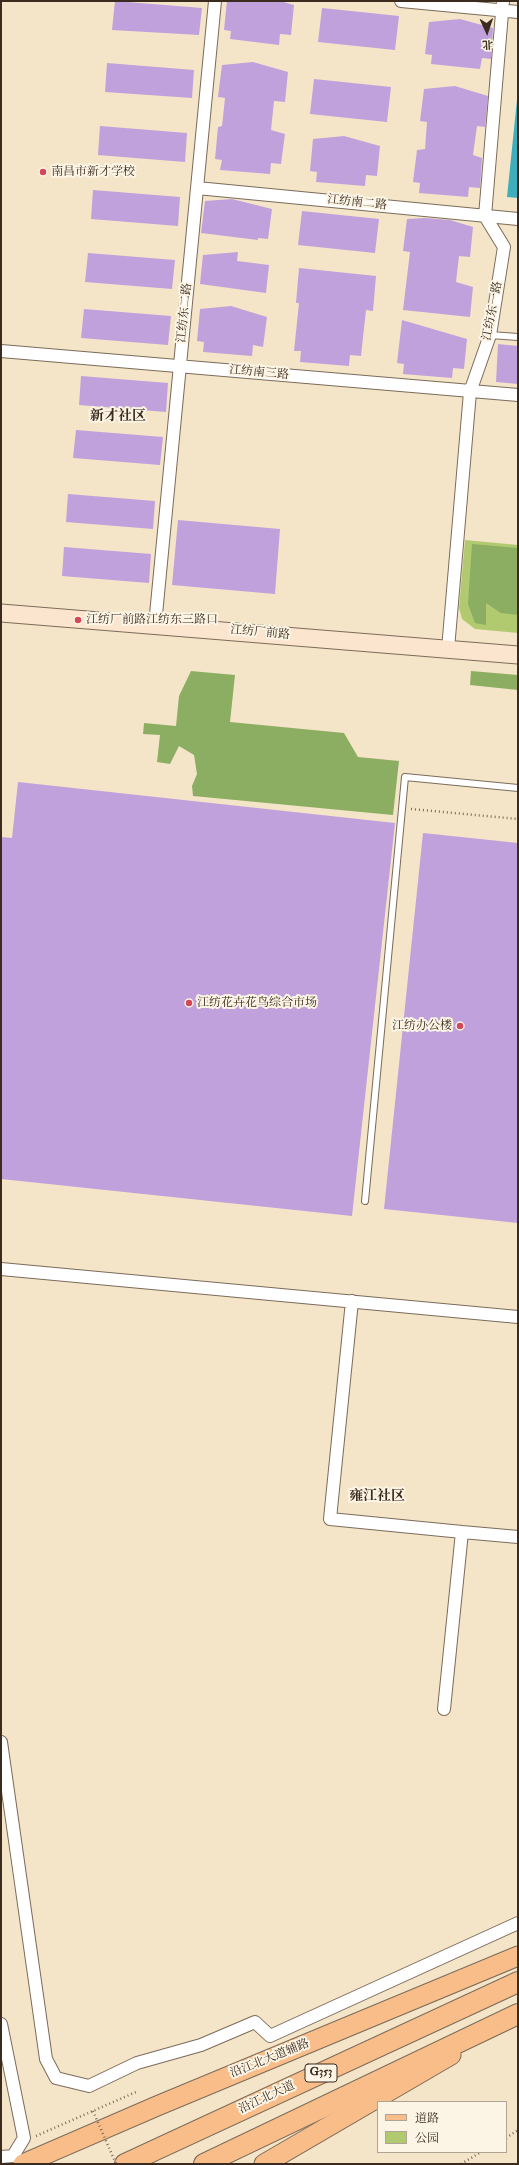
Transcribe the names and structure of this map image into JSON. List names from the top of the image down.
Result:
{
  "streets": {
    "highway": ["G353", "沿江北大道"],
    "main road": ["江纺厂前路", "沿江北大道辅路"],
    "street": [
      "江纺南二路",
      "江纺东一路",
      "江纺东二路",
      "江纺南三路"
    ]
  },
  "crossings": [
    ["江纺南二路", "江纺东一路"],
    ["江纺南二路", "江纺东二路"],
    ["江纺东一路", "江纺南三路"],
    ["江纺东一路", "江纺厂前路"],
    ["江纺东二路", "江纺南三路"],
    ["江纺东二路", "江纺厂前路"]
  ],
  "districts": ["新才社区", "雍江社区"],
  "places": [
    "南昌市新才学校",
    "江纺厂前路江纺东三路口",
    "江纺花卉花鸟综合市场",
    "江纺办公楼"
  ],
  "legend": ["道路", "公园"],
  "north": "bottom"
}
